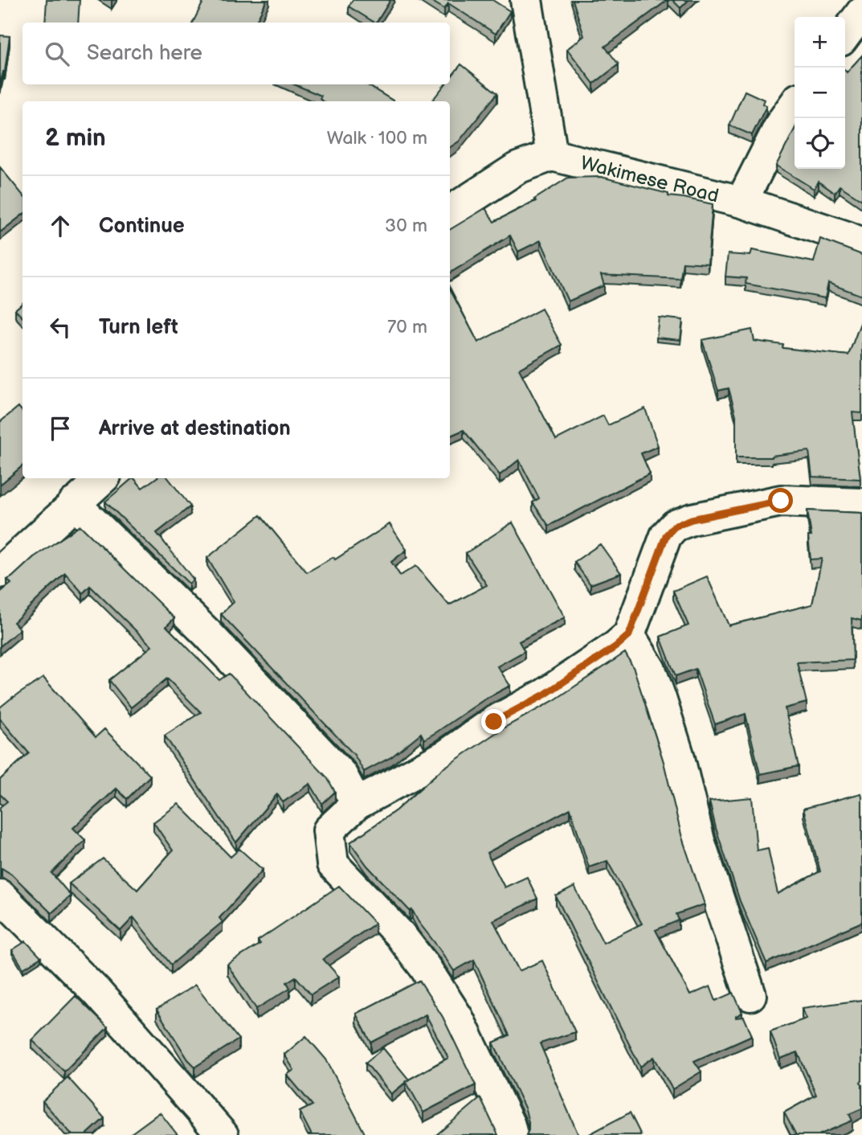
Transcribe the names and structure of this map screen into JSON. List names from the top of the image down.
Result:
{
  "streets": {
    "street": ["Wakimese Road"]
  },
  "page": {
    "map_buttons": ["+", "−"],
    "search": "Search here",
    "heading": ["2 min", "Walk · 100 m"],
    "list": [
      ["Continue", "30 m"],
      ["Turn left", "70 m"],
      "Arrive at destination"
    ]
  }
}
